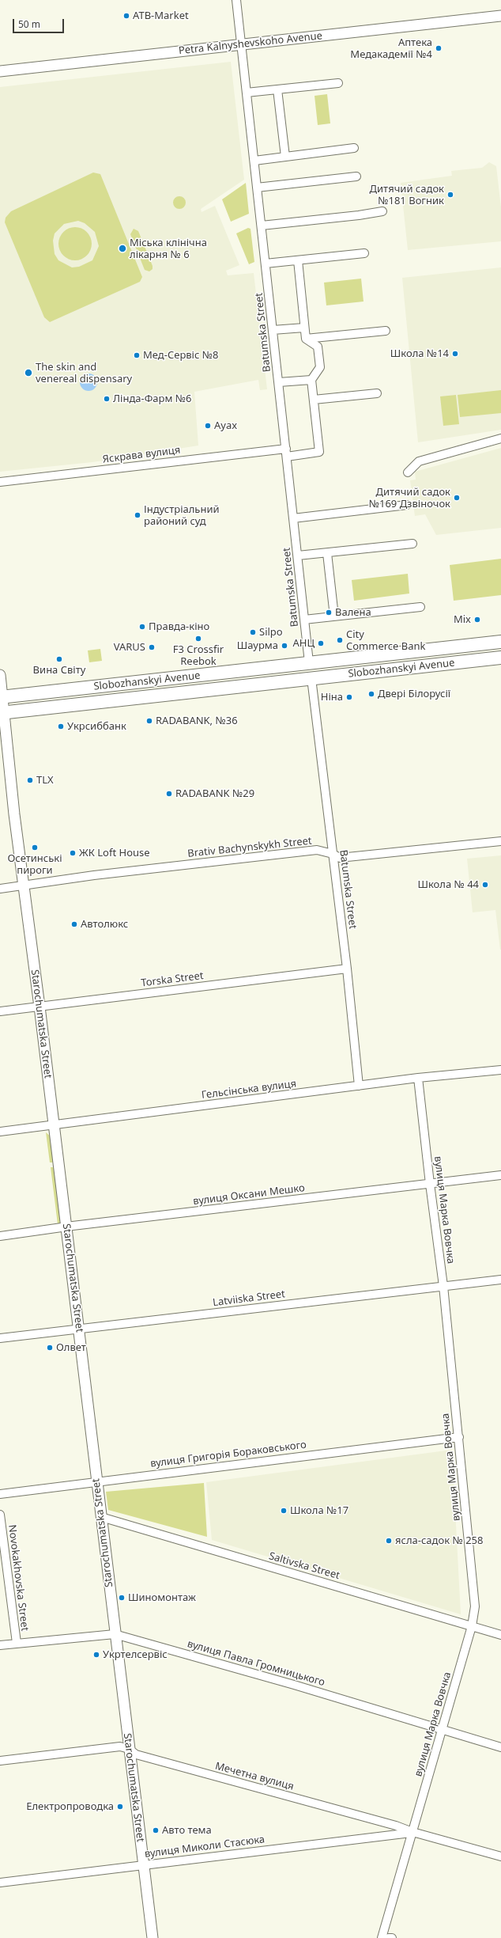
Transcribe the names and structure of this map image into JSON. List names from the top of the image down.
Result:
{
  "streets": {
    "main road": ["Slobozhanskyi Avenue"],
    "street": [
      "Petra Kalnyshevskoho Avenue",
      "Batumska Street",
      "Яскрава вулиця",
      "Brativ Bachynskykh Street",
      "Torska Street",
      "Starochumatska Street",
      "Гельсінська вулиця",
      "вулиця Оксани Мешко",
      "вулиця Марка Вовчка",
      "Latviiska Street",
      "вулиця Григорія Бораковського",
      "Saltivska Street",
      "Novokakhovska Street",
      "вулиця Павла Громницького",
      "Мечетна вулиця",
      "вулиця Миколи Стасюка"
    ]
  },
  "crossings": [
    ["Petra Kalnyshevskoho Avenue", "Batumska Street"],
    ["Batumska Street", "Яскрава вулиця"],
    ["Batumska Street", "Slobozhanskyi Avenue"],
    ["Batumska Street", "Brativ Bachynskykh Street"],
    ["Batumska Street", "Torska Street"],
    ["Batumska Street", "Гельсінська вулиця"],
    ["Slobozhanskyi Avenue", "Starochumatska Street"],
    ["Brativ Bachynskykh Street", "Starochumatska Street"],
    ["Torska Street", "Starochumatska Street"],
    ["Starochumatska Street", "Гельсінська вулиця"],
    ["Starochumatska Street", "вулиця Оксани Мешко"],
    ["Starochumatska Street", "Latviiska Street"],
    ["Starochumatska Street", "вулиця Григорія Бораковського"],
    ["Starochumatska Street", "Saltivska Street"],
    ["Starochumatska Street", "вулиця Павла Громницького"],
    ["Starochumatska Street", "Мечетна вулиця"],
    ["Starochumatska Street", "вулиця Миколи Стасюка"],
    ["Гельсінська вулиця", "вулиця Марка Вовчка"],
    ["вулиця Оксани Мешко", "вулиця Марка Вовчка"],
    ["вулиця Марка Вовчка", "Latviiska Street"],
    ["вулиця Марка Вовчка", "вулиця Григорія Бораковського"],
    ["вулиця Марка Вовчка", "Saltivska Street"],
    ["вулиця Марка Вовчка", "вулиця Павла Громницького"],
    ["вулиця Марка Вовчка", "Мечетна вулиця"],
    ["вулиця Марка Вовчка", "вулиця Миколи Стасюка"],
    ["Novokakhovska Street", "вулиця Павла Громницького"],
    ["Мечетна вулиця", "вулиця Миколи Стасюка"]
  ],
  "places": [
    "ATB-Market",
    "Аптека Медакадемії №4",
    "Дитячий садок №181 Вогник",
    "Міська клінічна лікарня № 6",
    "Школа №14",
    "Мед-Сервіс №8",
    "The skin and venereal dispensary",
    "Лінда-Фарм №6",
    "Ayax",
    "Дитячий садок №169 Дзвіночок",
    "Індустріальний районий суд",
    "Валена",
    "Mix",
    "Правда-кіно",
    "Silpo",
    "F3 Crossfir Reebok",
    "City Commerce Bank",
    "АНЦ",
    "Шаурма",
    "VARUS",
    "Вина Світу",
    "Двері Білорусії",
    "Ніна",
    "RADABANK, №36",
    "Укрсиббанк",
    "TLX",
    "RADABANK №29",
    "Осетинські пироги",
    "ЖК Loft House",
    "Школа № 44",
    "Автолюкс",
    "Олвет",
    "Школа №17",
    "ясла-садок № 258",
    "Шиномонтаж",
    "Укртелсервіс",
    "Електропроводка",
    "Авто тема"
  ],
  "scale_bar": "50 m"
}
